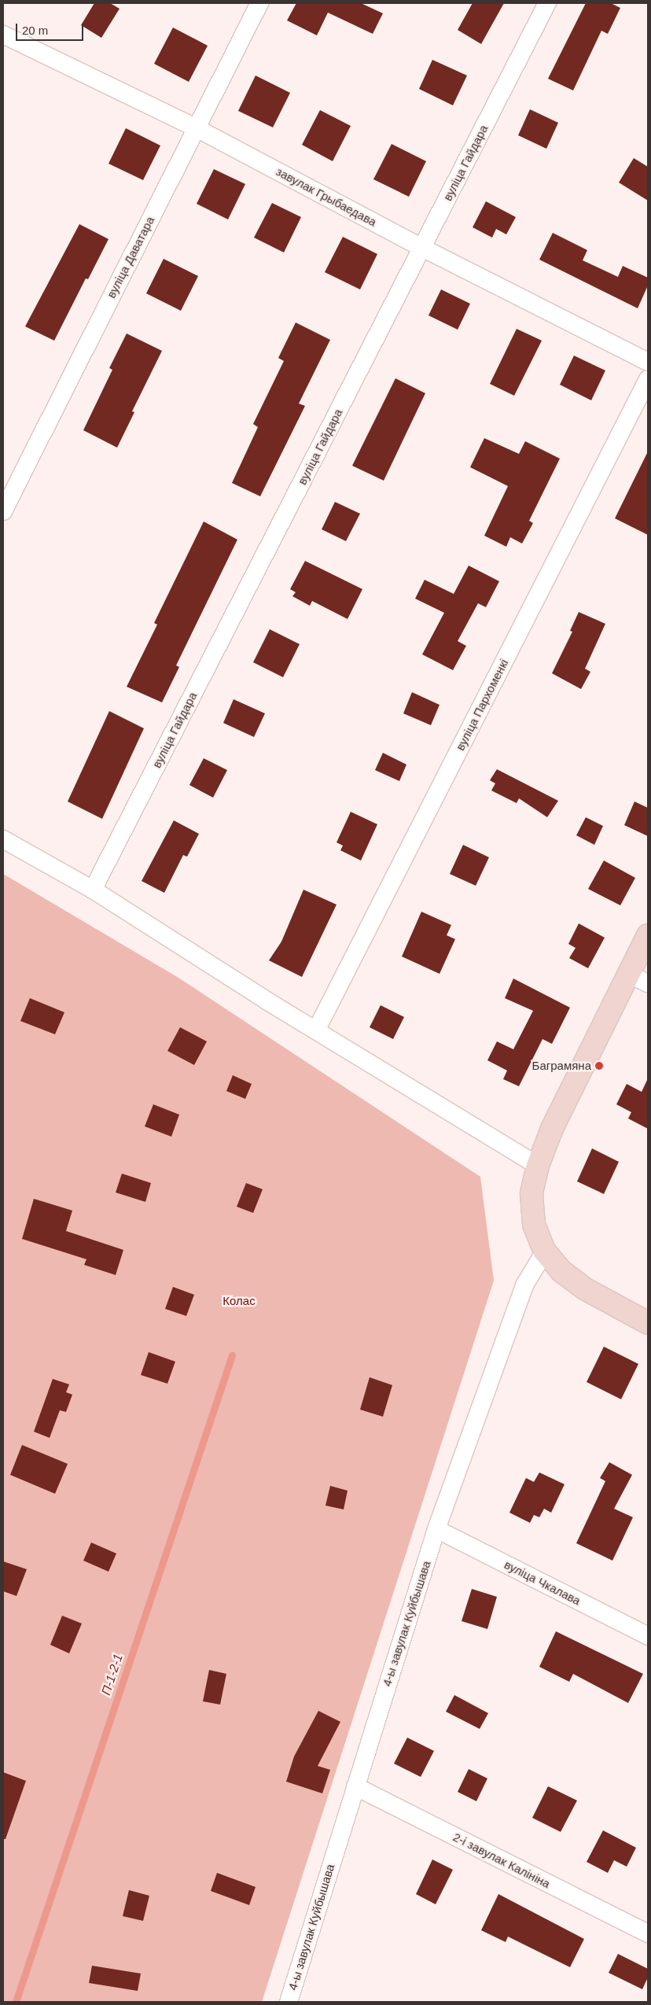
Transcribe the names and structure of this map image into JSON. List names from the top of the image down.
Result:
{
  "streets": {
    "street": [
      "вуліца Гайдара",
      "завулак Грыбаедава",
      "вуліца Даватара",
      "вуліца Пархоменкі",
      "вуліца Чкалава",
      "4-ы завулак Куйбышава",
      "2-і завулак Калініна"
    ]
  },
  "crossings": [
    ["вуліца Гайдара", "завулак Грыбаедава"],
    ["завулак Грыбаедава", "вуліца Даватара"],
    ["вуліца Чкалава", "4-ы завулак Куйбышава"],
    ["4-ы завулак Куйбышава", "2-і завулак Калініна"]
  ],
  "water": ["П-1-2-1"],
  "parks": ["Колас"],
  "places": ["Баграмяна"],
  "scale_bar": "20 m"
}
